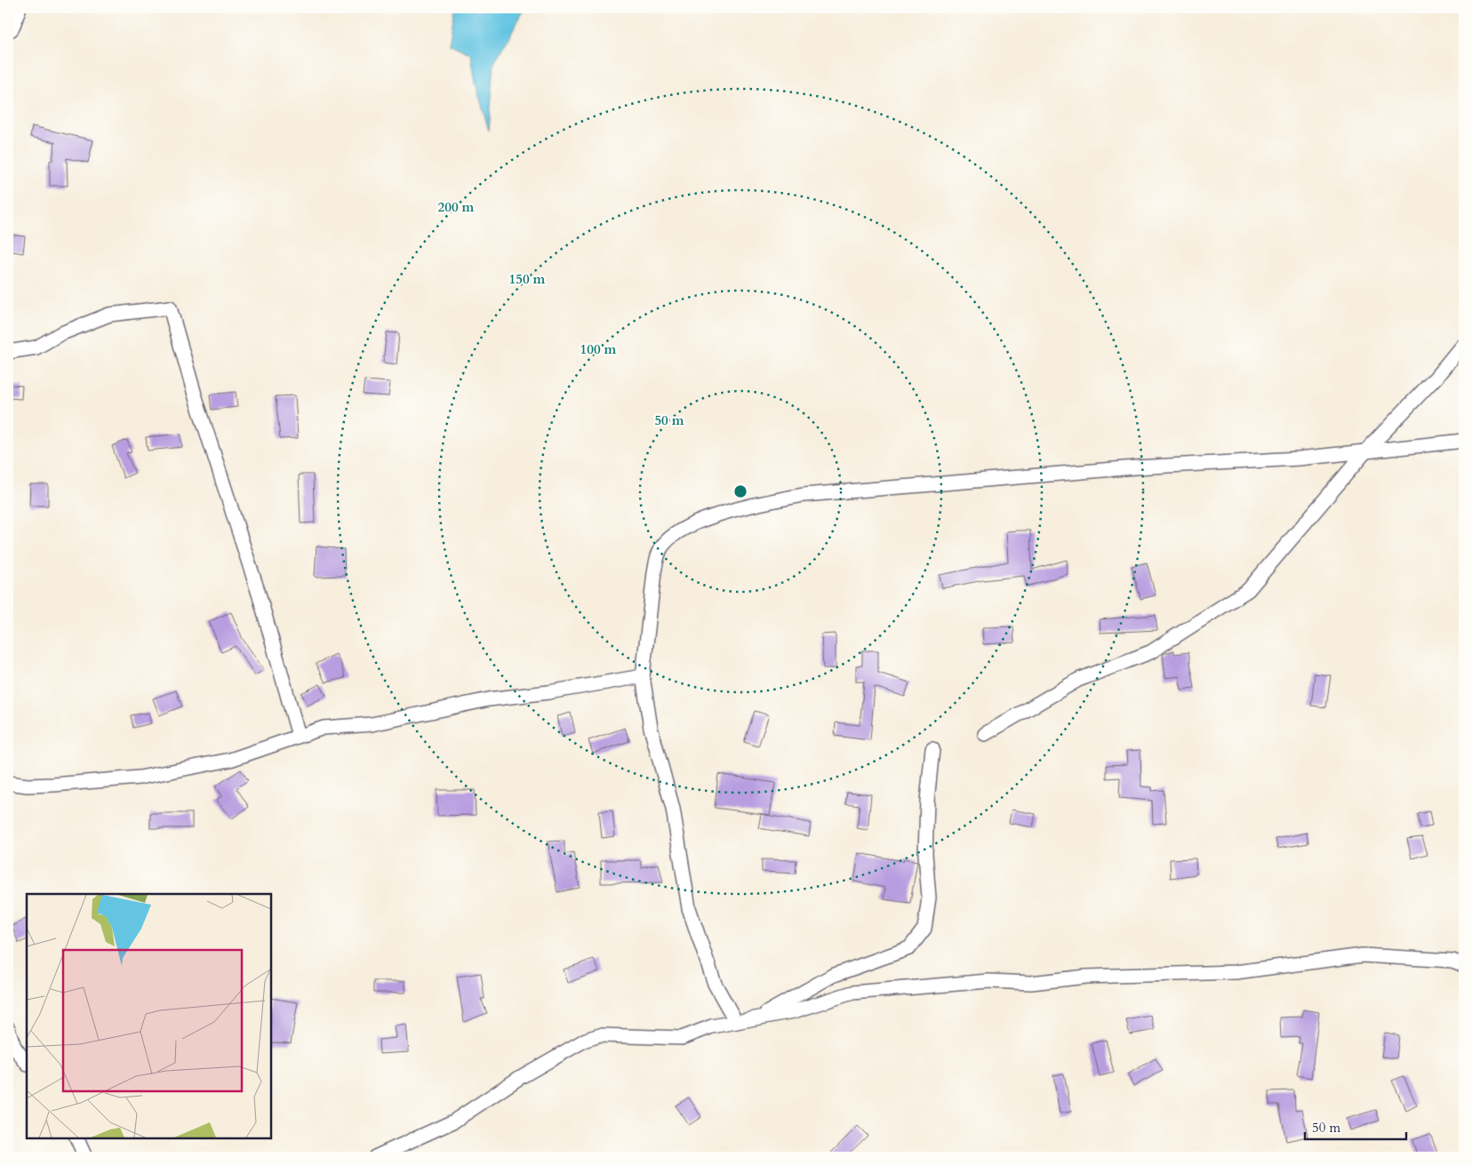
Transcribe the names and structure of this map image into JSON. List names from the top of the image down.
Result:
{
  "scale_bar": "50 m",
  "rings": [
    "200 m",
    "150 m",
    "100 m",
    "50 m"
  ]
}
